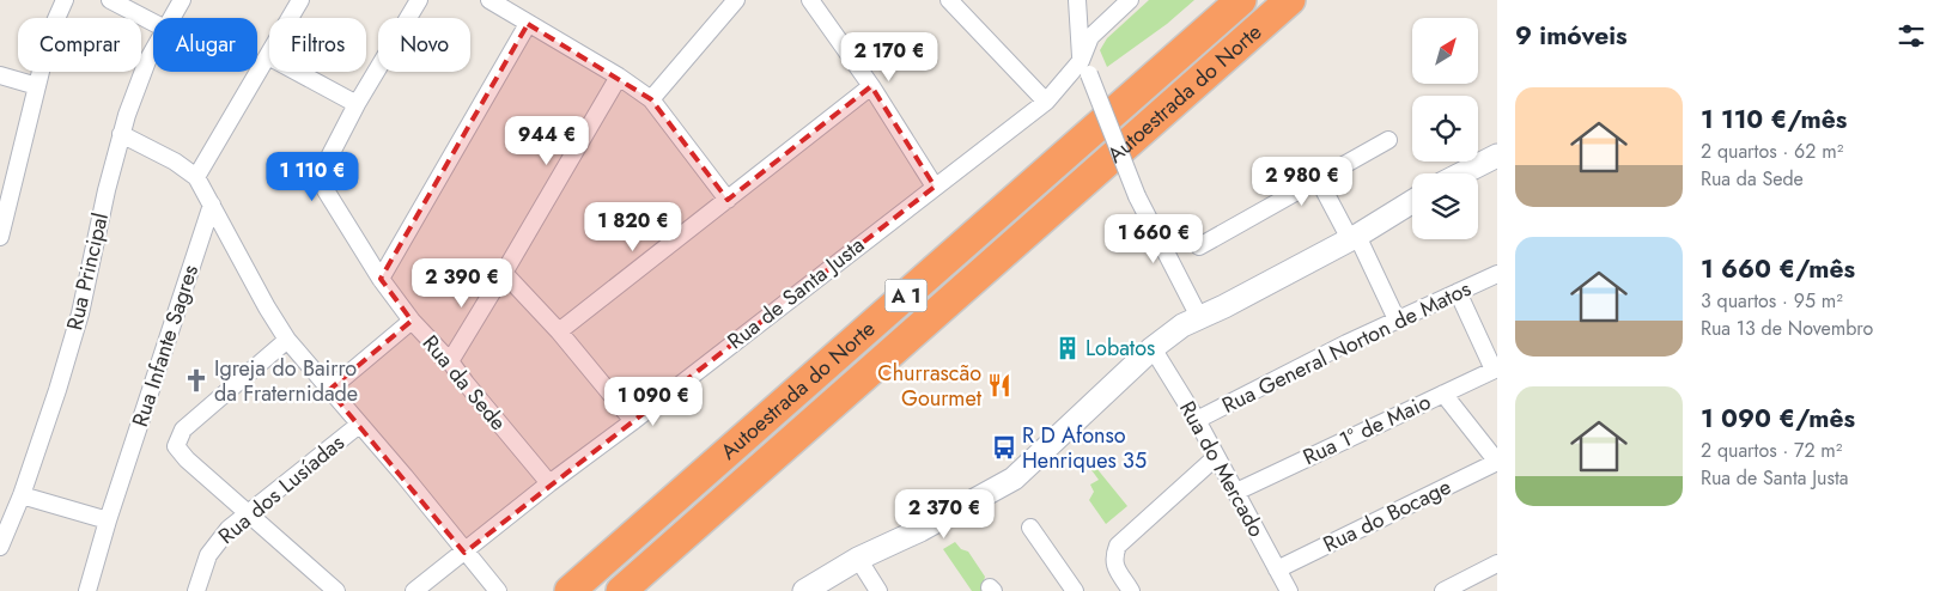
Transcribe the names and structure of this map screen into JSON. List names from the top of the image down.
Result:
{
  "streets": {
    "highway": ["Autoestrada do Norte", "A 1"],
    "street": [
      "Rua Principal",
      "Rua de Santa Justa",
      "Rua Infante Sagres",
      "Rua General Norton de Matos",
      "Rua da Sede",
      "Rua 1º de Maio",
      "Rua do Mercado",
      "Rua dos Lusíadas",
      "Rua do Bocage"
    ]
  },
  "crossings": [
    ["Rua de Santa Justa", "Rua da Sede"],
    ["Rua General Norton de Matos", "Rua do Mercado"],
    ["Rua 1º de Maio", "Rua do Mercado"],
    ["Rua do Mercado", "Rua do Bocage"]
  ],
  "places": {
    "building": ["Lobatos"],
    "church": ["Igreja do Bairro da Fraternidade"],
    "restaurant": ["Churrascão Gourmet"],
    "bus stop": ["R D Afonso Henriques 35"]
  },
  "north": "top right",
  "page": {
    "heading": "9 imóveis",
    "chip": [
      "Comprar",
      "Alugar",
      "Filtros",
      "Novo"
    ],
    "price": [
      "2 170 €",
      "944 €",
      "1 110 €",
      "2 980 €",
      "1 820 €",
      "1 660 €",
      "2 390 €",
      "1 090 €",
      "2 370 €"
    ],
    "list": [
      {
        "name": "1 110 €/mês",
        "note": "2 quartos · 62 m² · Rua da Sede"
      },
      {
        "name": "1 660 €/mês",
        "note": "3 quartos · 95 m² · Rua 13 de Novembro"
      },
      {
        "name": "1 090 €/mês",
        "note": "2 quartos · 72 m² · Rua de Santa Justa"
      }
    ]
  }
}
